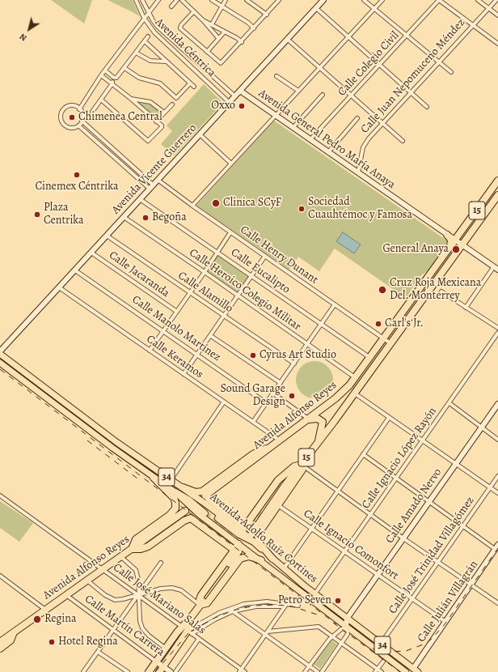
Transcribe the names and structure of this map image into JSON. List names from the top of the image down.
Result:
{
  "streets": {
    "highway": ["15", "Avenida Alfonso Reyes"],
    "main road": ["34", "Avenida Adolfo Ruíz Cortines"],
    "street": [
      "Avenida Céntrica",
      "Calle Colegio Civil",
      "Calle Juan Nepomuceno Méndez",
      "Avenida General Pedro María Anaya",
      "Avenida Vicente Guerrero",
      "Calle Henry Dunant",
      "Calle Eucalipto",
      "Calle Jacaranda",
      "Calle Heroico Colegio Militar",
      "Calle Alamillo",
      "Calle Manolo Martínez",
      "Calle Keramos",
      "Calle Ignacio López Rayón",
      "Calle Amado Nervo",
      "Calle Ignacio Comonfort",
      "Calle José Trinidad Villagómez",
      "Calle José Mariano Salas",
      "Calle Julián Villagrán",
      "Calle Martín Carrera"
    ]
  },
  "crossings": [
    ["Avenida Céntrica", "Avenida Vicente Guerrero"],
    ["Calle Colegio Civil", "Avenida General Pedro María Anaya"],
    ["Calle Juan Nepomuceno Méndez", "Avenida General Pedro María Anaya"],
    ["Avenida General Pedro María Anaya", "Avenida Vicente Guerrero"],
    ["Avenida General Pedro María Anaya", "15"],
    ["Avenida General Pedro María Anaya", "Avenida Alfonso Reyes"],
    ["Avenida Vicente Guerrero", "Calle Henry Dunant"],
    ["Avenida Vicente Guerrero", "Calle Eucalipto"],
    ["Avenida Vicente Guerrero", "Calle Jacaranda"],
    ["Avenida Vicente Guerrero", "Calle Heroico Colegio Militar"],
    ["Avenida Vicente Guerrero", "Calle Alamillo"],
    ["Avenida Vicente Guerrero", "Calle Manolo Martínez"],
    ["Avenida Vicente Guerrero", "Calle Keramos"],
    ["15", "Calle Henry Dunant"],
    ["15", "Avenida Adolfo Ruíz Cortines"],
    ["Calle Henry Dunant", "Avenida Alfonso Reyes"],
    ["Calle Eucalipto", "Avenida Alfonso Reyes"],
    ["Calle Heroico Colegio Militar", "Avenida Alfonso Reyes"],
    ["Calle Keramos", "Avenida Alfonso Reyes"],
    ["Avenida Alfonso Reyes", "Calle José Mariano Salas"],
    ["Avenida Alfonso Reyes", "Calle Martín Carrera"],
    ["Calle Ignacio López Rayón", "Avenida Adolfo Ruíz Cortines"],
    ["Calle Ignacio López Rayón", "Calle Ignacio Comonfort"],
    ["Calle Amado Nervo", "Avenida Adolfo Ruíz Cortines"],
    ["Calle Amado Nervo", "Calle Ignacio Comonfort"],
    ["Avenida Adolfo Ruíz Cortines", "Calle José Trinidad Villagómez"],
    ["Avenida Adolfo Ruíz Cortines", "Calle Julián Villagrán"],
    ["Calle Ignacio Comonfort", "Calle José Trinidad Villagómez"],
    ["Calle Ignacio Comonfort", "Calle Julián Villagrán"]
  ],
  "places": [
    "Oxxo",
    "Chimenea Central",
    "Cinemex Céntrika",
    "Clinica SCyF",
    "Sociedad Cuauhtémoc y Famosa",
    "Plaza Centrika",
    "Begoña",
    "General Anaya",
    "Cruz Roja Mexicana Del. Monterrey",
    "Carl's Jr.",
    "Cyrus Art Studio",
    "Sound Garage Design",
    "Petro Seven",
    "Regina",
    "Hotel Regina"
  ],
  "north": "bottom left"
}
